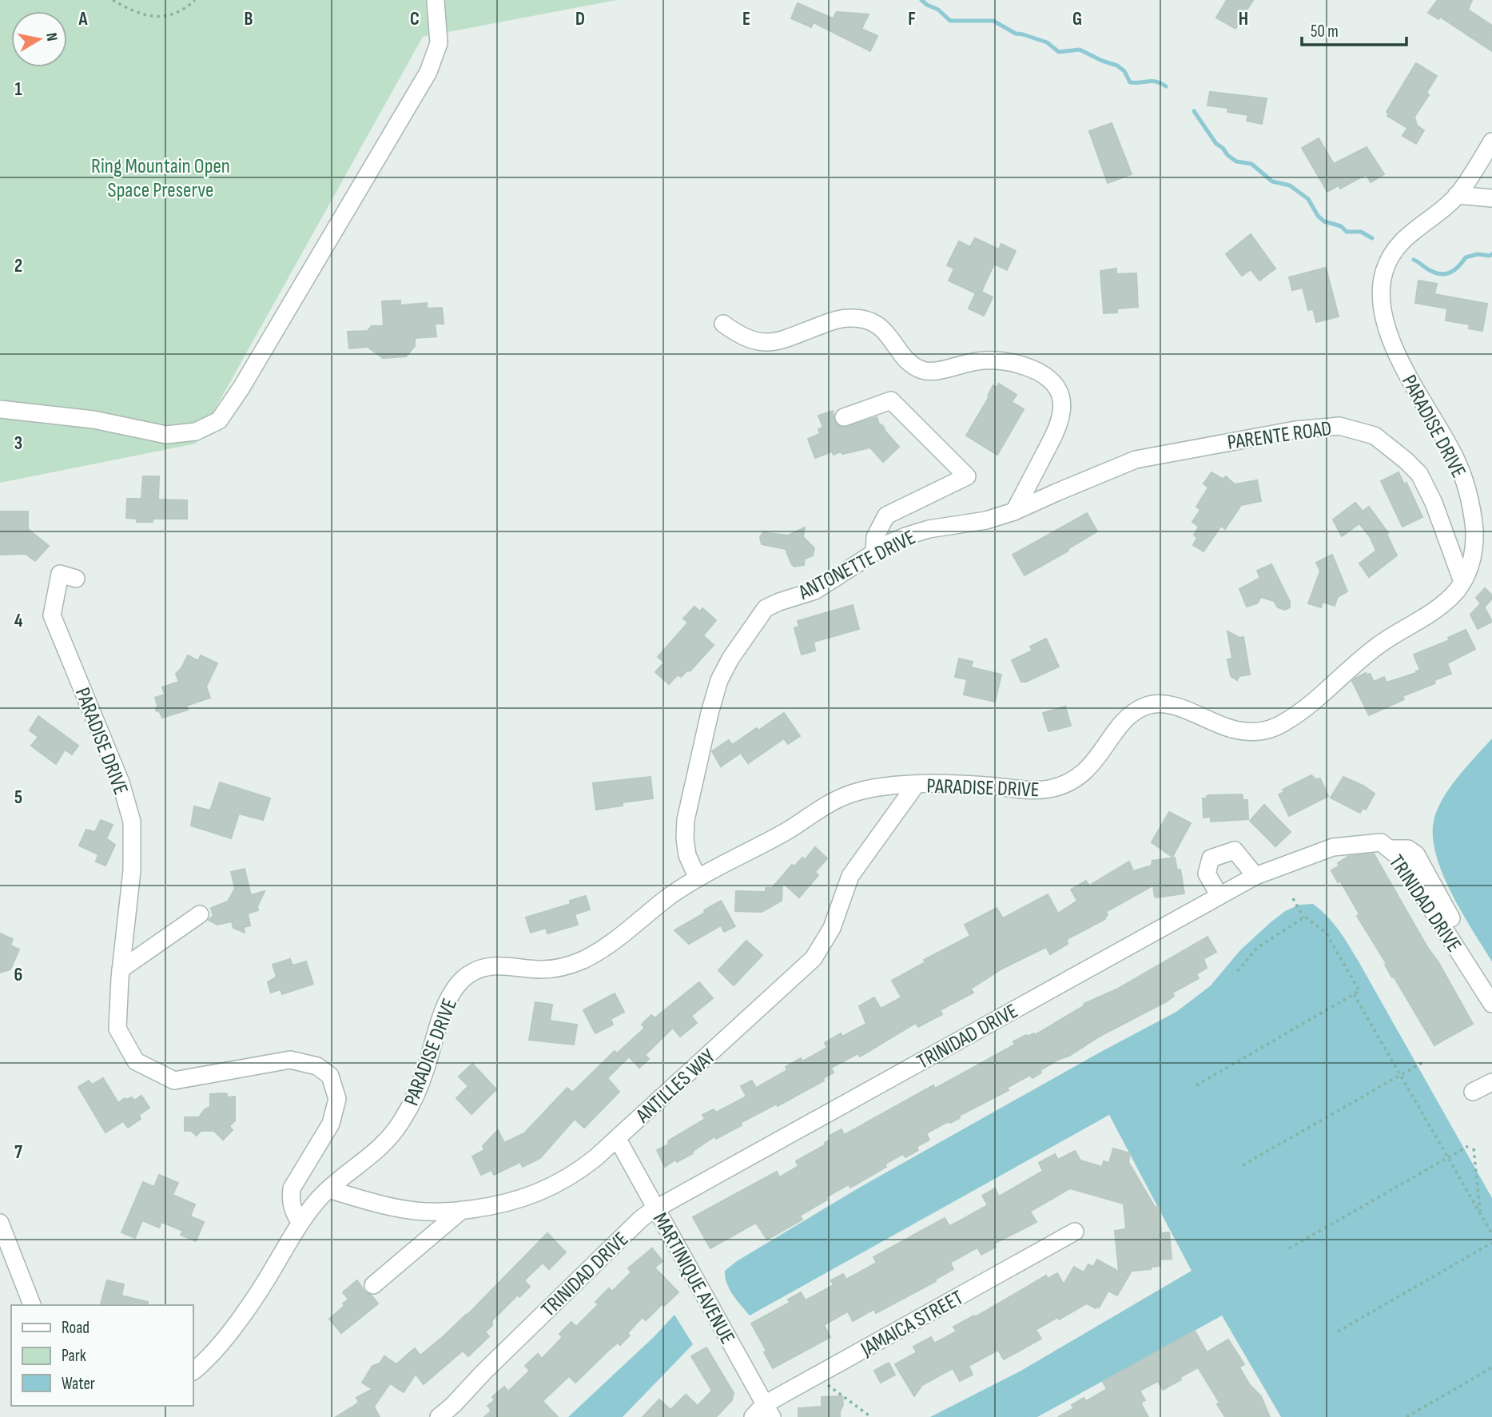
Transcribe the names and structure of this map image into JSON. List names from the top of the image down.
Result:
{
  "streets": {
    "street": [
      "PARADISE DRIVE",
      "PARENTE ROAD",
      "ANTONETTE DRIVE",
      "TRINIDAD DRIVE",
      "ANTILLES WAY",
      "MARTINIQUE AVENUE",
      "JAMAICA STREET"
    ]
  },
  "crossings": [
    ["PARADISE DRIVE", "PARENTE ROAD"],
    ["PARADISE DRIVE", "ANTONETTE DRIVE"],
    ["PARADISE DRIVE", "ANTILLES WAY"],
    ["PARENTE ROAD", "ANTONETTE DRIVE"],
    ["TRINIDAD DRIVE", "MARTINIQUE AVENUE"],
    ["ANTILLES WAY", "MARTINIQUE AVENUE"],
    ["MARTINIQUE AVENUE", "JAMAICA STREET"]
  ],
  "parks": ["Ring Mountain Open Space Preserve"],
  "legend": ["Road", "Park", "Water"],
  "scale_bar": "50 m",
  "north": "right",
  "grid": {
    "columns": [
      "A",
      "B",
      "C",
      "D",
      "E",
      "F",
      "G",
      "H"
    ],
    "rows": [
      "1",
      "2",
      "3",
      "4",
      "5",
      "6",
      "7"
    ]
  }
}
